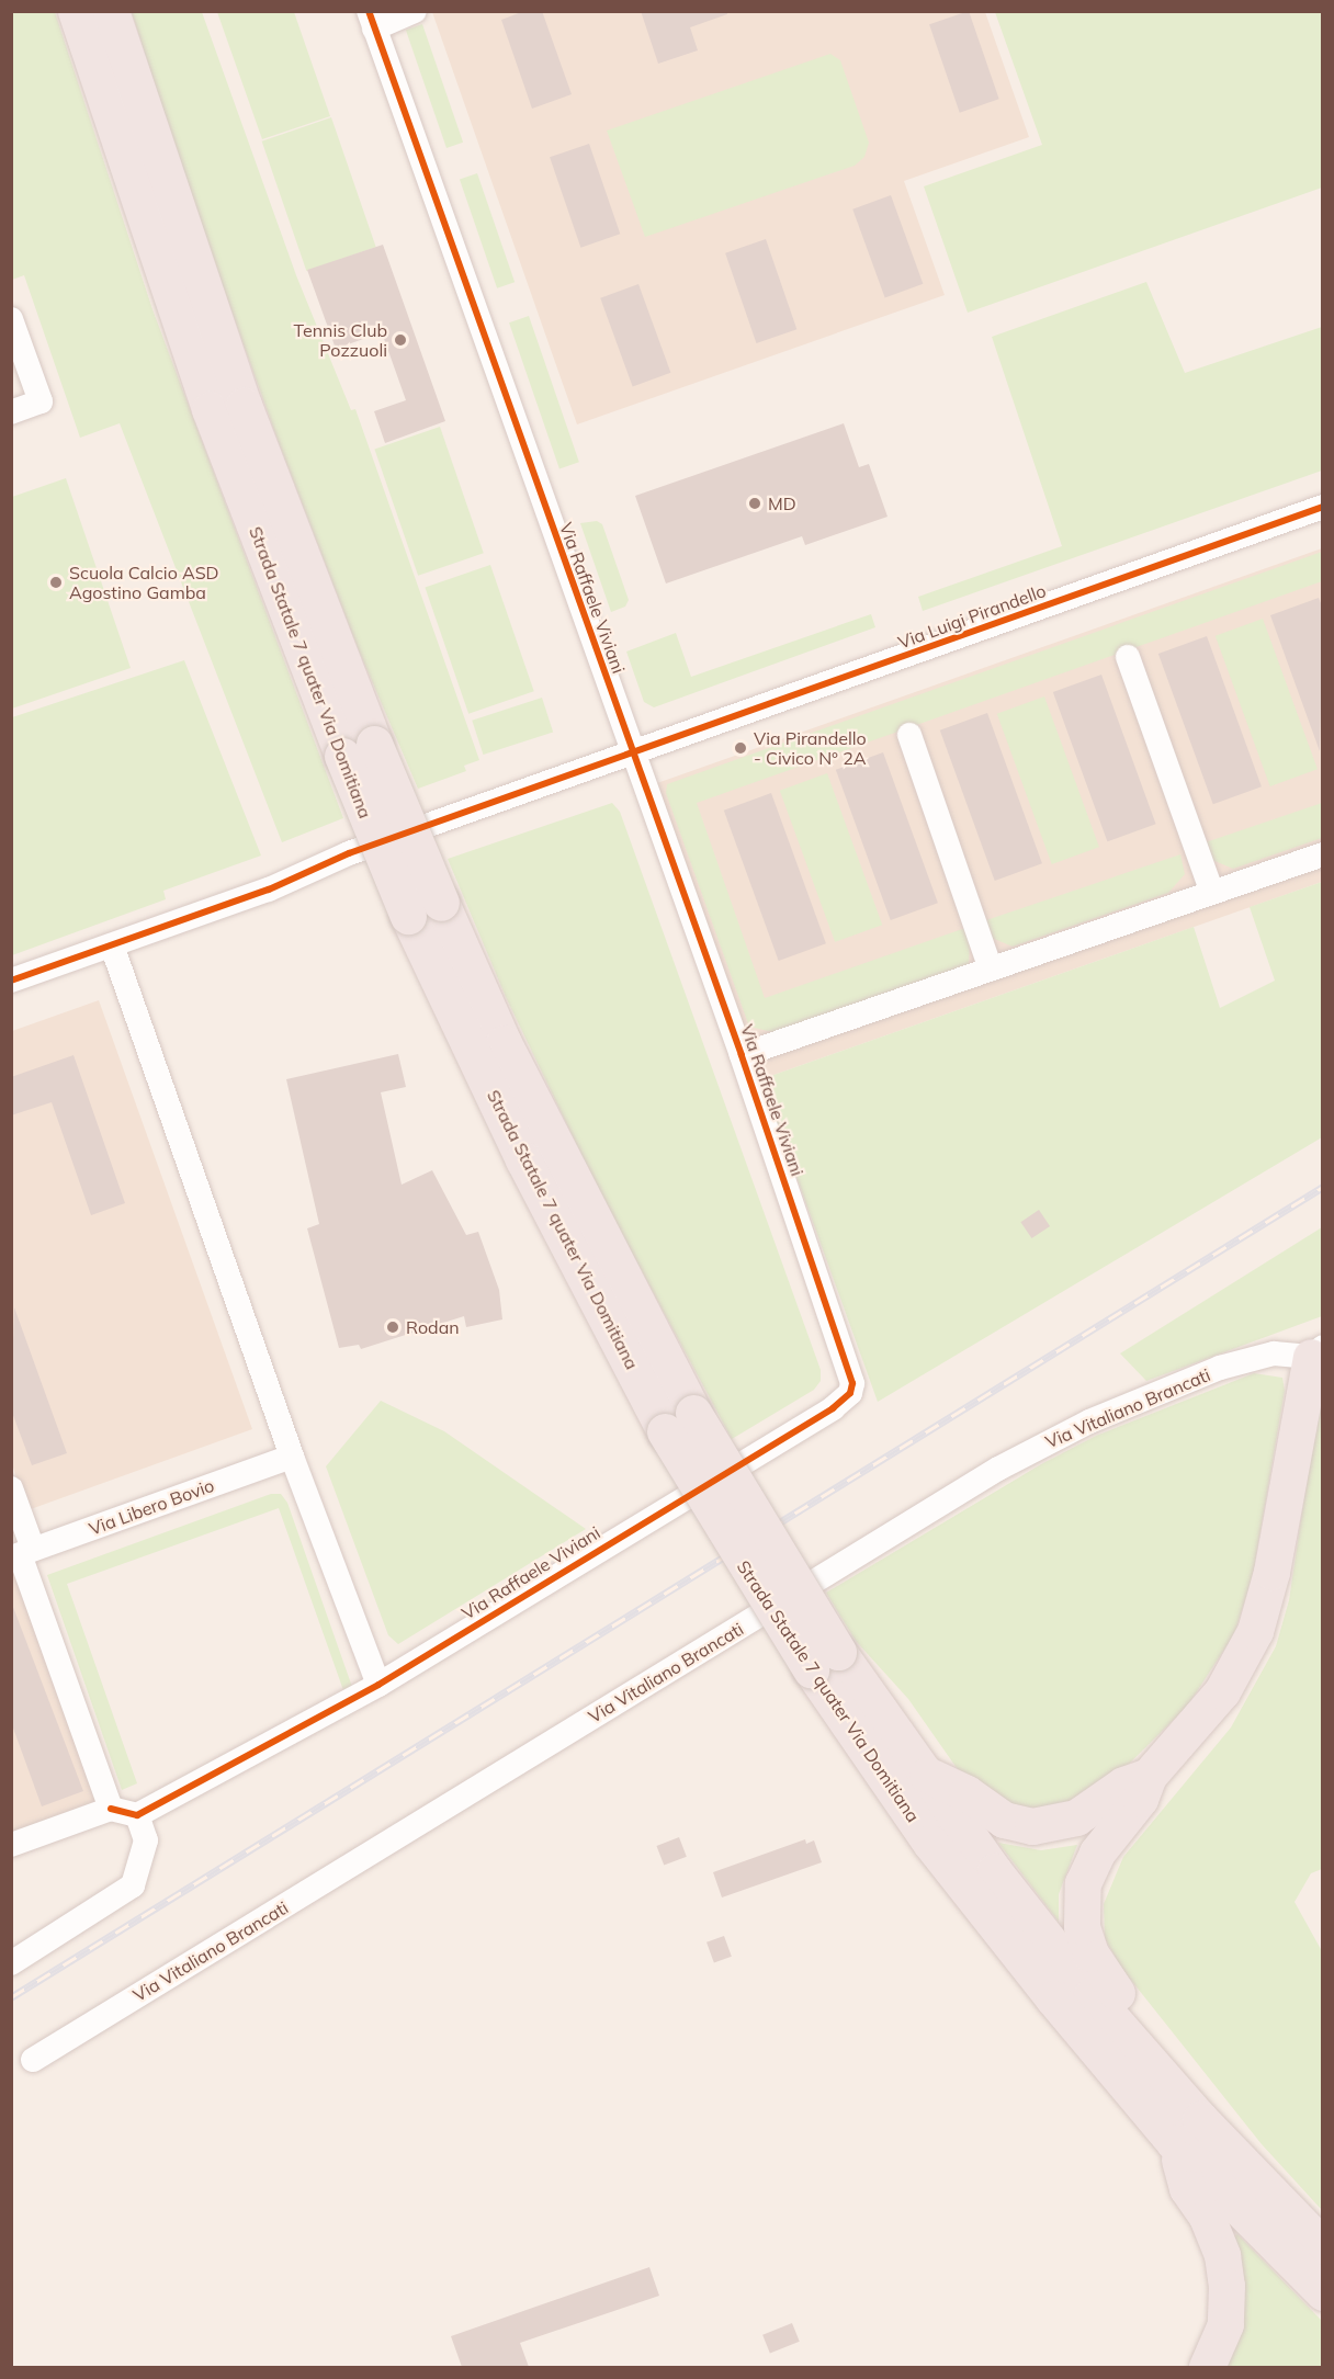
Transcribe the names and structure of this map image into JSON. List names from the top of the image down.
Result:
{
  "streets": {
    "highway": ["Strada Statale 7 quater Via Domitiana"],
    "street": [
      "Via Raffaele Viviani",
      "Via Luigi Pirandello",
      "Via Vitaliano Brancati",
      "Via Libero Bovio"
    ]
  },
  "crossings": [
    ["Via Raffaele Viviani", "Via Luigi Pirandello"]
  ],
  "places": [
    "Tennis Club Pozzuoli",
    "MD",
    "Scuola Calcio ASD Agostino Gamba",
    "Via Pirandello - Civico N° 2A",
    "Rodan"
  ]
}
